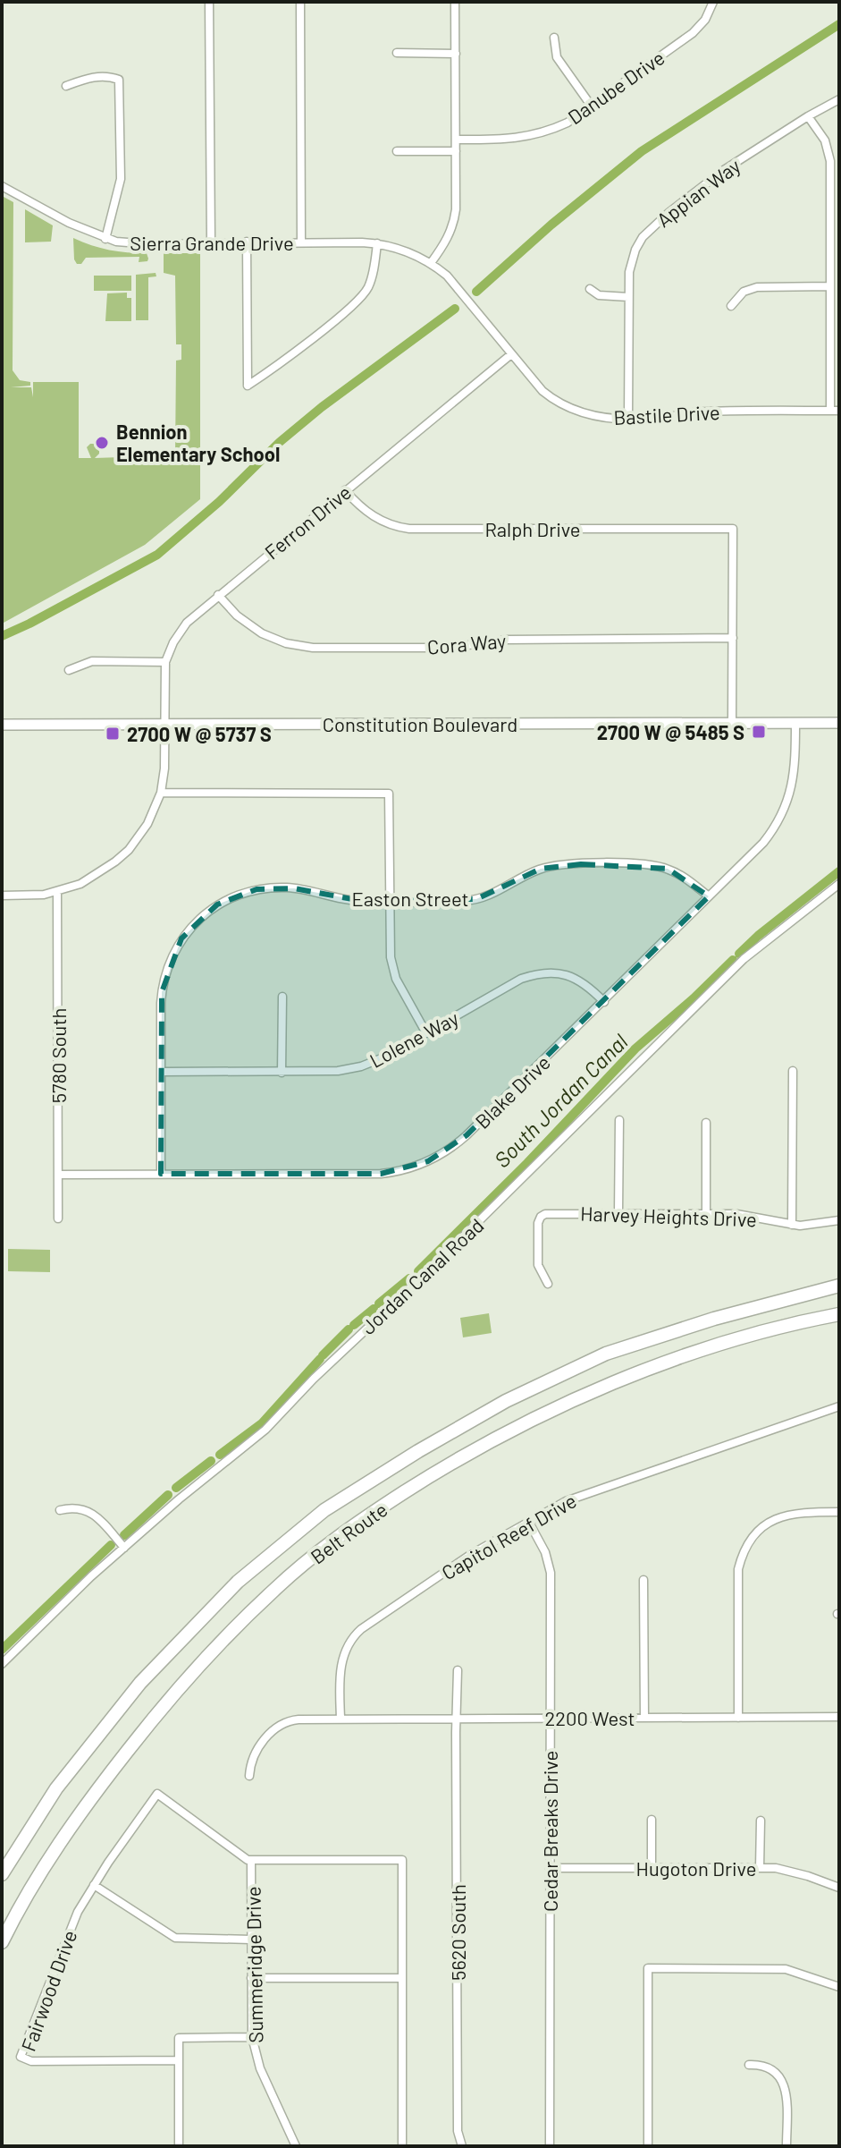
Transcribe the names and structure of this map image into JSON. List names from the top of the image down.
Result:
{
  "streets": {
    "highway": ["Belt Route"],
    "main road": ["Constitution Boulevard"],
    "street": [
      "Danube Drive",
      "Appian Way",
      "Sierra Grande Drive",
      "Bastile Drive",
      "Ferron Drive",
      "Ralph Drive",
      "Cora Way",
      "Easton Street",
      "Lolene Way",
      "5780 South",
      "Blake Drive",
      "Harvey Heights Drive",
      "Jordan Canal Road",
      "Capitol Reef Drive",
      "2200 West",
      "Cedar Breaks Drive",
      "Hugoton Drive",
      "5620 South",
      "Summeridge Drive",
      "Fairwood Drive"
    ]
  },
  "crossings": [
    ["Appian Way", "Bastile Drive"],
    ["Sierra Grande Drive", "Bastile Drive"],
    ["Bastile Drive", "Ferron Drive"],
    ["Ferron Drive", "Ralph Drive"],
    ["Ferron Drive", "Cora Way"],
    ["Ferron Drive", "Constitution Boulevard"],
    ["Ferron Drive", "5780 South"],
    ["Ralph Drive", "Cora Way"],
    ["Constitution Boulevard", "Blake Drive"],
    ["Easton Street", "Lolene Way"],
    ["Easton Street", "Blake Drive"],
    ["Lolene Way", "Blake Drive"],
    ["5780 South", "Blake Drive"],
    ["Capitol Reef Drive", "2200 West"],
    ["Capitol Reef Drive", "Cedar Breaks Drive"],
    ["2200 West", "Cedar Breaks Drive"],
    ["2200 West", "5620 South"],
    ["Cedar Breaks Drive", "Hugoton Drive"],
    ["Summeridge Drive", "Fairwood Drive"]
  ],
  "water": ["South Jordan Canal"],
  "places": {
    "other": ["Bennion Elementary School"],
    "transit": ["2700 W @ 5485 S", "2700 W @ 5737 S"]
  }
}
